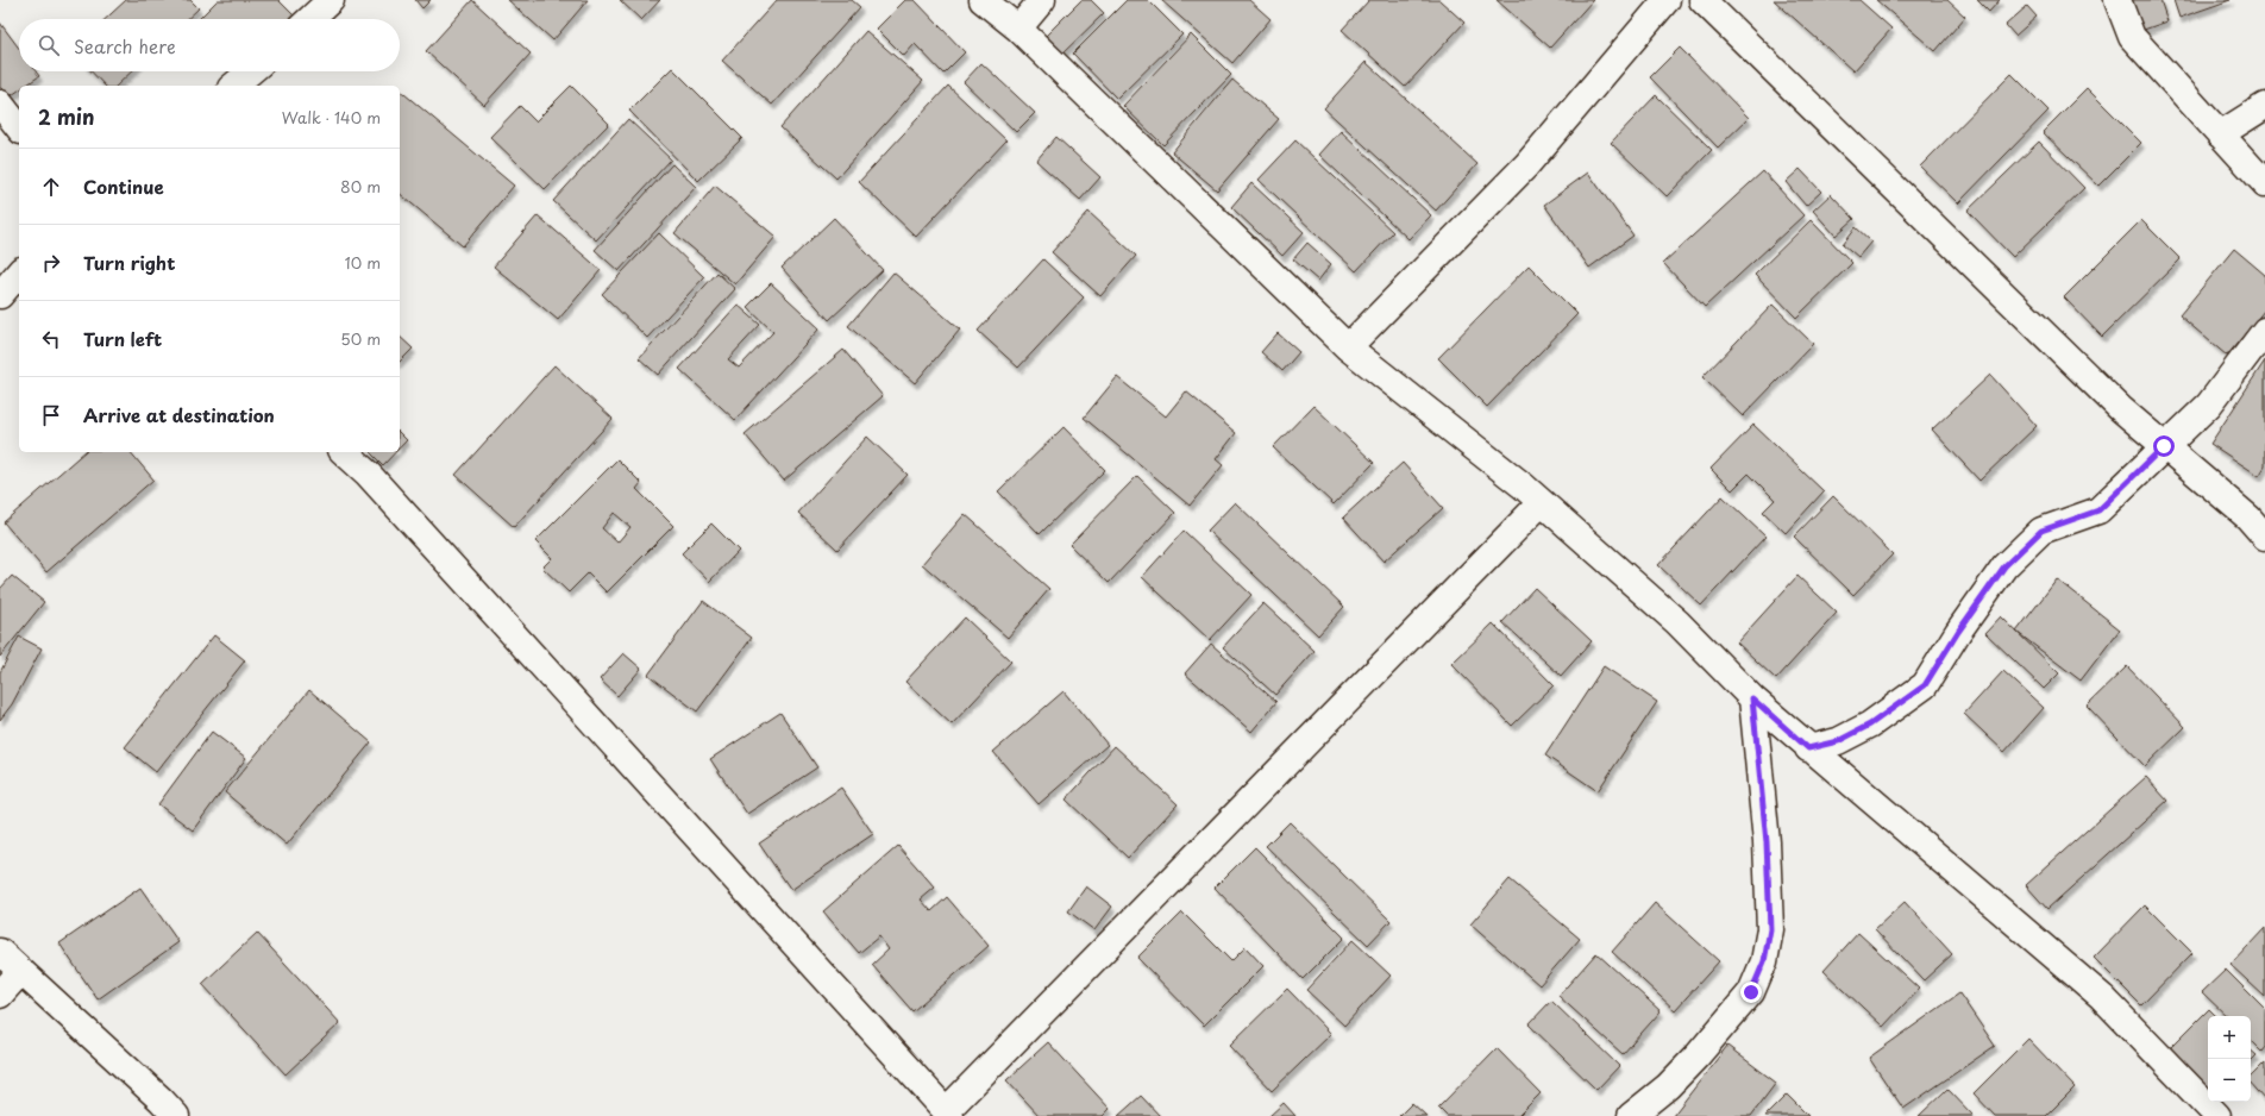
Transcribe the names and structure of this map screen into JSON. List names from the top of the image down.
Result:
{
  "page": {
    "search": "Search here",
    "heading": ["2 min", "Walk · 140 m"],
    "list": [
      ["Continue", "80 m"],
      ["Turn right", "10 m"],
      ["Turn left", "50 m"],
      "Arrive at destination"
    ],
    "map_buttons": ["+", "−"]
  }
}
